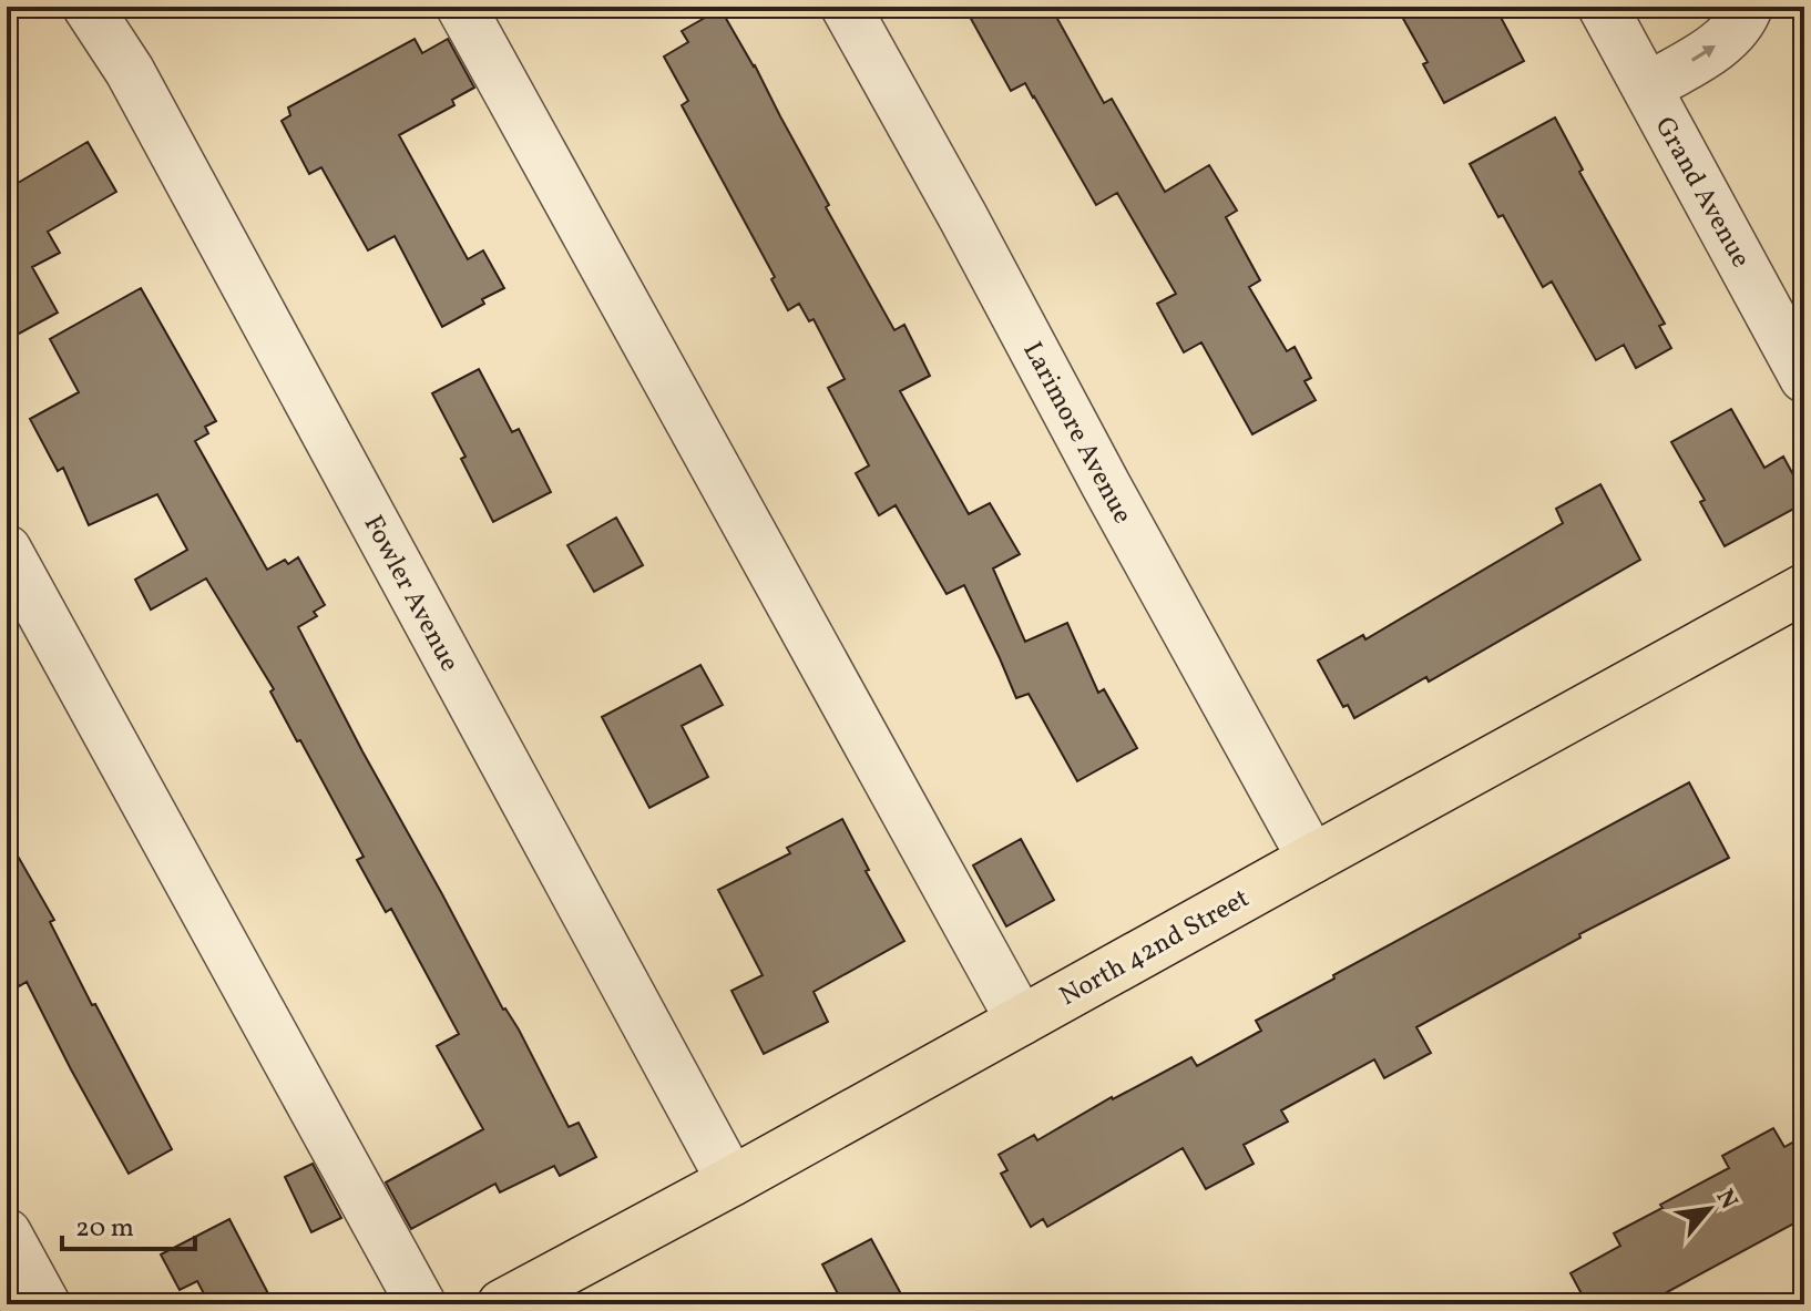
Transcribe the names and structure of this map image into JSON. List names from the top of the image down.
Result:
{
  "streets": {
    "main road": ["North 42nd Street"],
    "street": ["Grand Avenue", "Larimore Avenue", "Fowler Avenue"]
  },
  "crossings": [
    ["Larimore Avenue", "North 42nd Street"],
    ["Fowler Avenue", "North 42nd Street"]
  ],
  "scale_bar": "20 m",
  "north": "top right"
}
